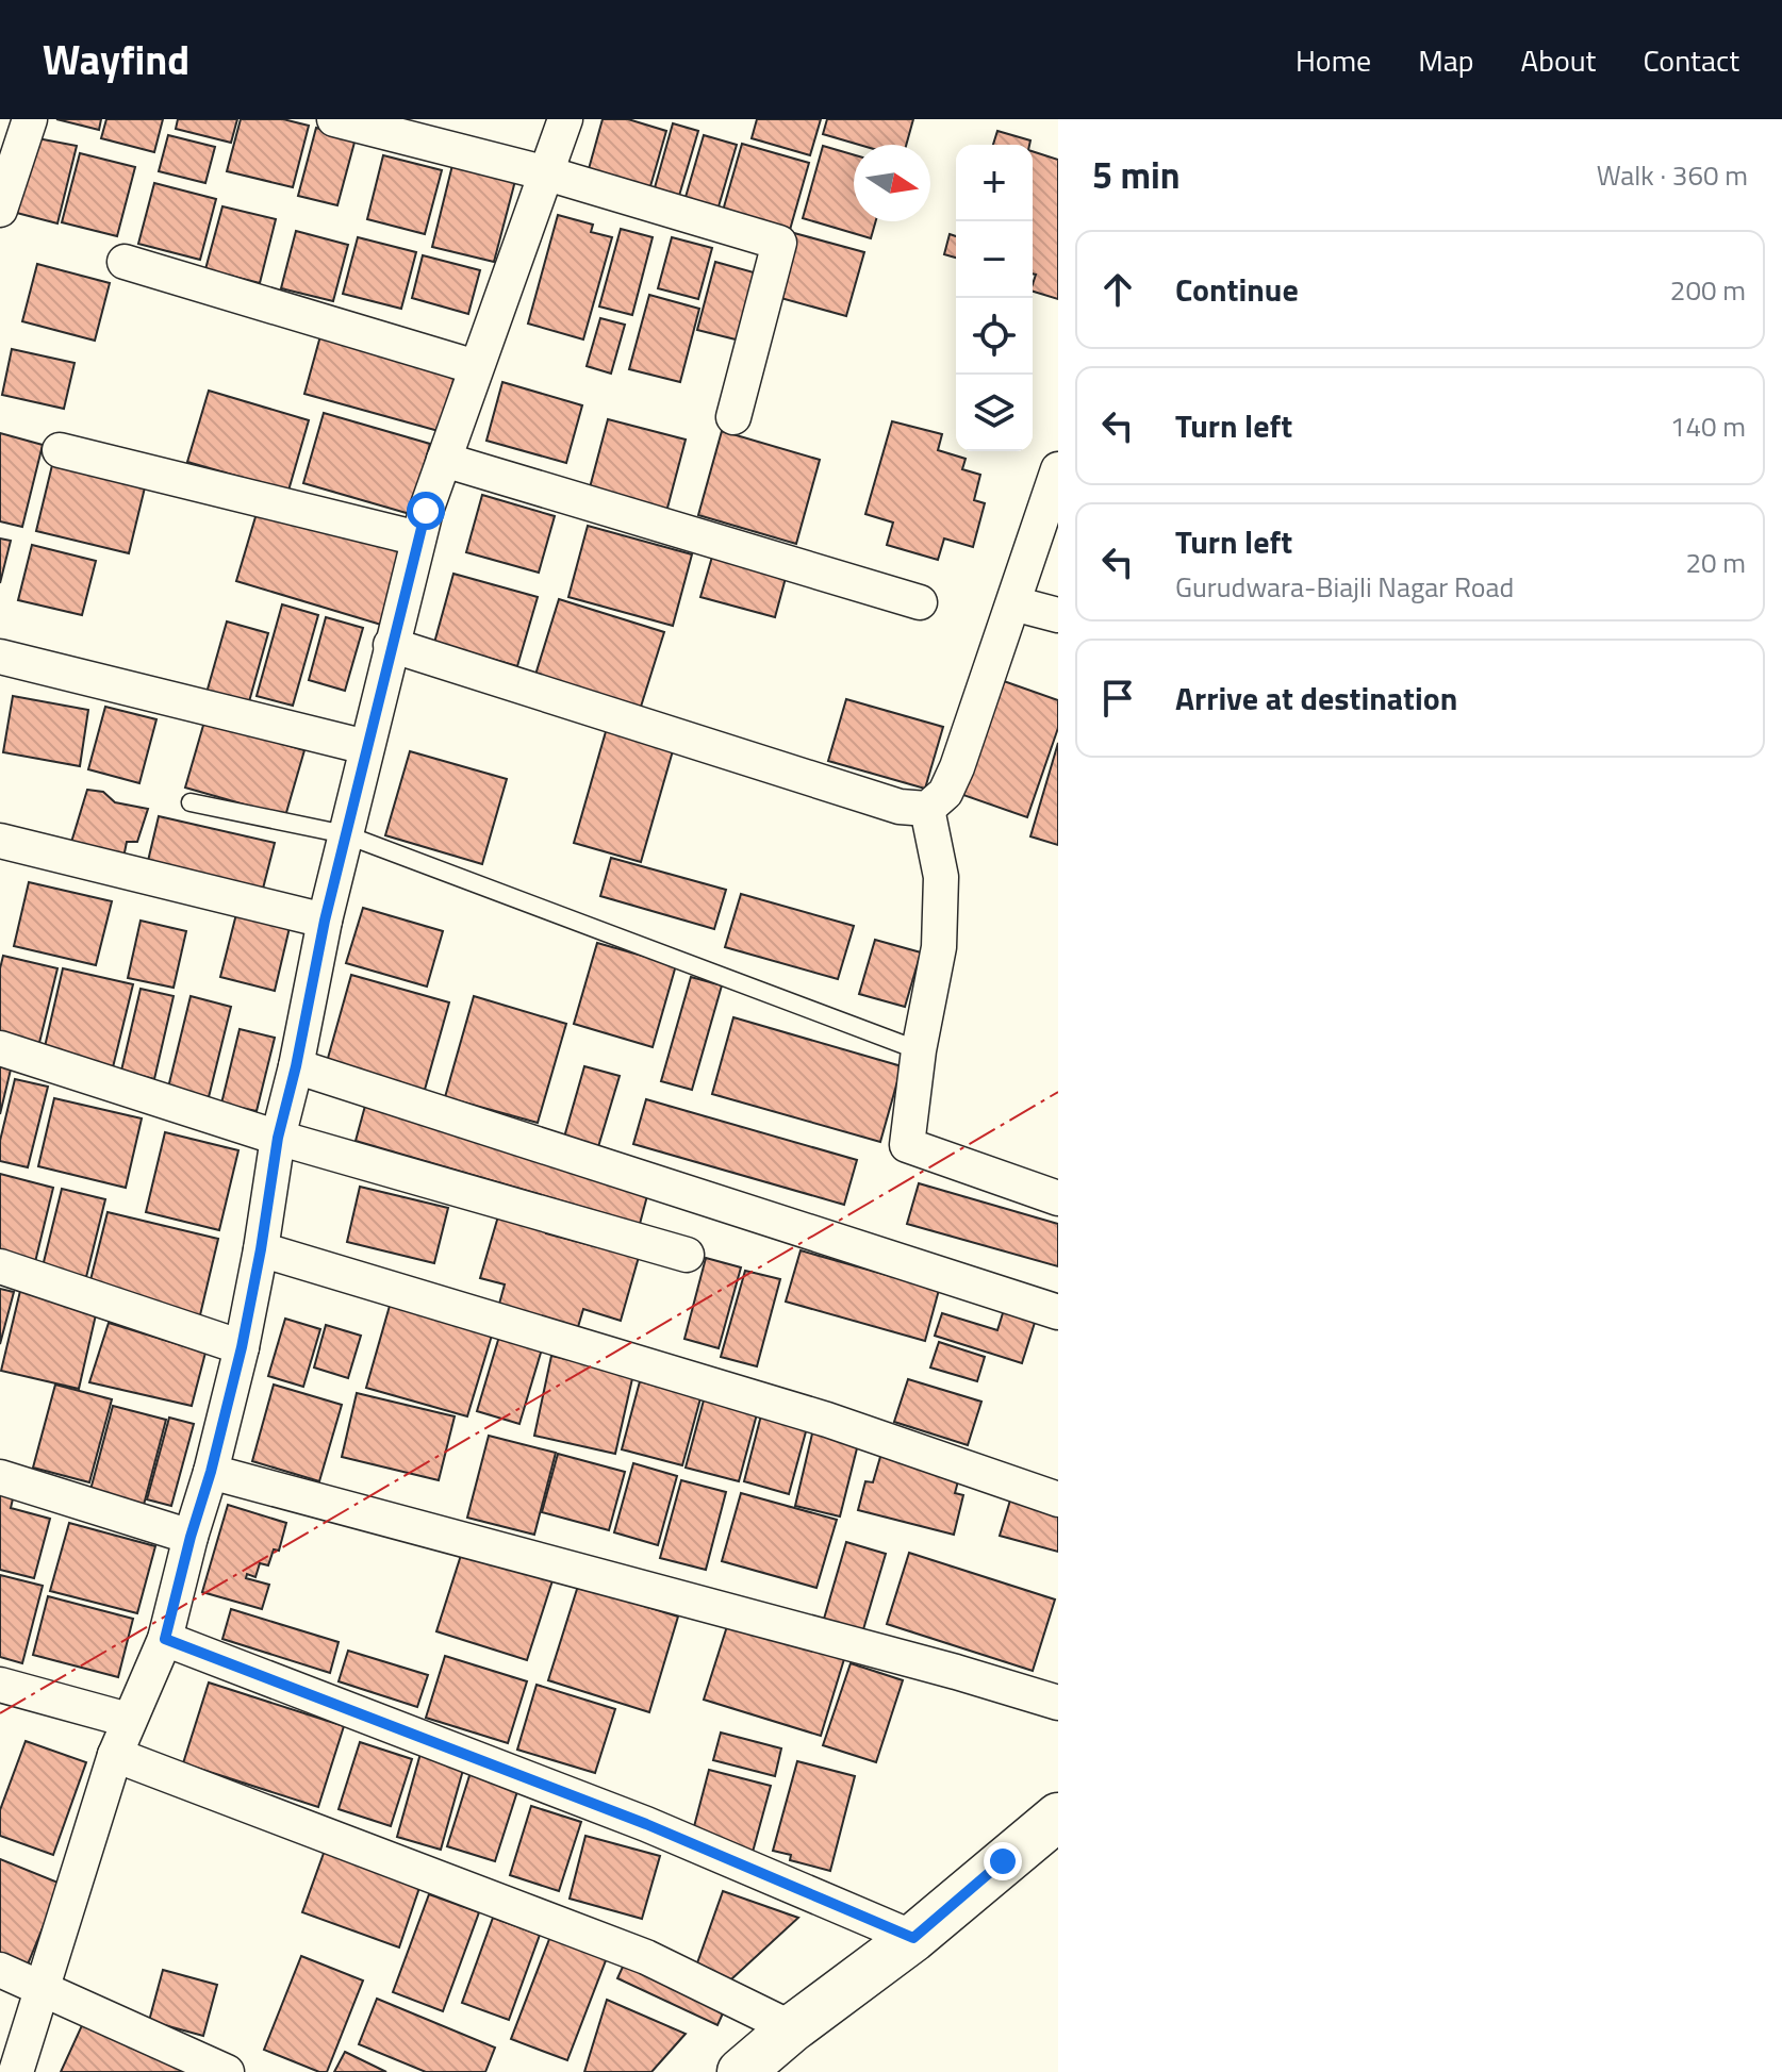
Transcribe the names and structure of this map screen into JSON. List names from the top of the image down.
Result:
{
  "north": "right",
  "page": {
    "header": "Wayfind",
    "nav": [
      "Home",
      "Map",
      "About",
      "Contact"
    ],
    "heading": ["5 min", "Walk · 360 m"],
    "map_buttons": ["+", "−"],
    "list": [
      ["Continue", "200 m"],
      ["Turn left", "140 m"],
      ["Turn left", "Gurudwara-Biajli Nagar Road", "20 m"],
      "Arrive at destination"
    ]
  }
}
